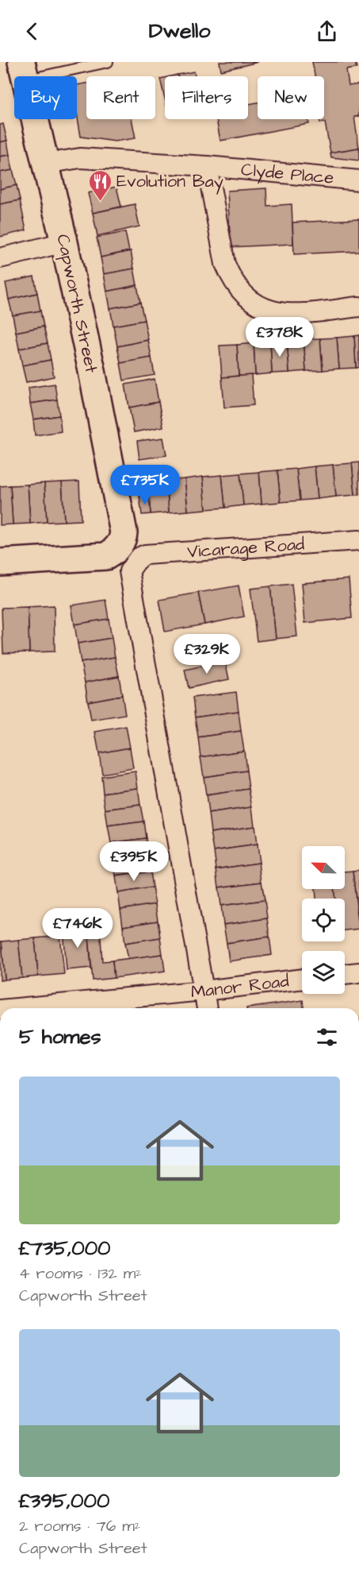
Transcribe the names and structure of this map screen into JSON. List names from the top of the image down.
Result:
{
  "streets": {
    "street": [
      "Clyde Place",
      "Capworth Street",
      "Vicarage Road",
      "Manor Road"
    ]
  },
  "crossings": [
    ["Clyde Place", "Capworth Street"],
    ["Capworth Street", "Vicarage Road"],
    ["Capworth Street", "Manor Road"]
  ],
  "places": {
    "restaurant": ["Evolution Bay"]
  },
  "north": "top left",
  "page": {
    "header": "Dwello",
    "chip": [
      "Buy",
      "Rent",
      "Filters",
      "New"
    ],
    "price": [
      "£378K",
      "£735K",
      "£329K",
      "£395K",
      "£746K"
    ],
    "heading": "5 homes",
    "list": [
      {
        "name": "£735,000",
        "note": "4 rooms · 132 m² · Capworth Street"
      },
      {
        "name": "£395,000",
        "note": "2 rooms · 76 m² · Capworth Street"
      }
    ]
  }
}
